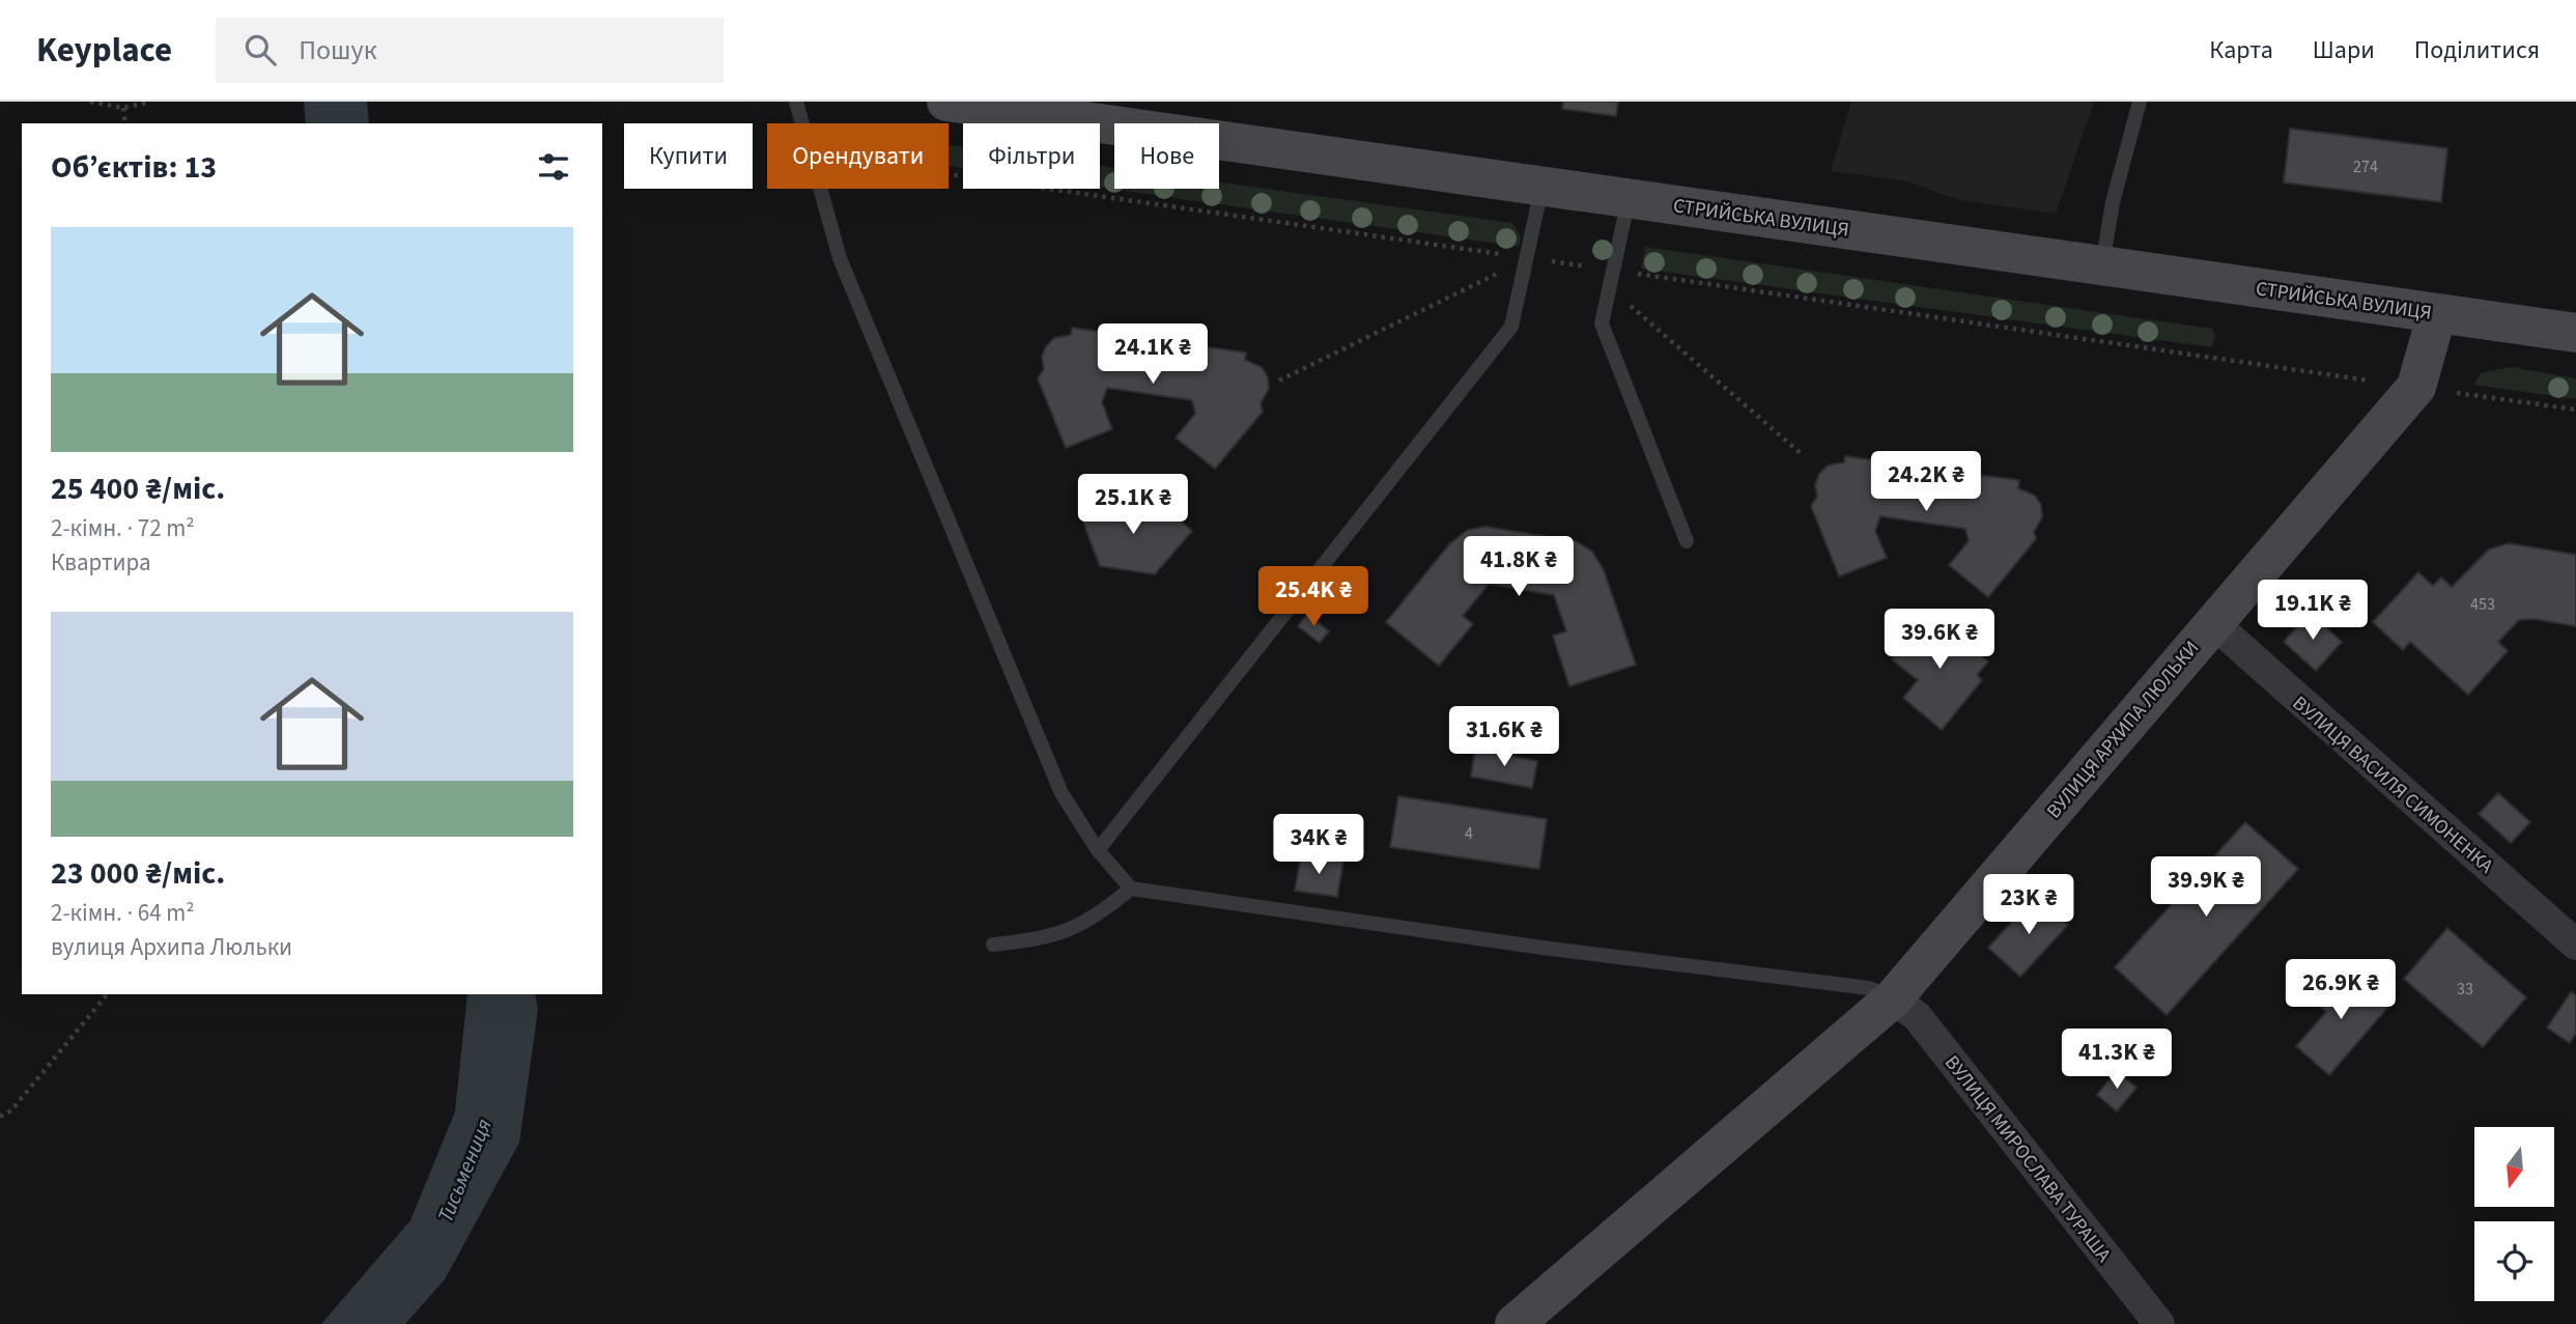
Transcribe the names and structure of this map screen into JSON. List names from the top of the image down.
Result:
{
  "streets": {
    "main road": ["СТРИЙСЬКА ВУЛИЦЯ", "ВУЛИЦЯ АРХИПА ЛЮЛЬКИ"],
    "street": ["ВУЛИЦЯ ВАСИЛЯ СИМОНЕНКА", "ВУЛИЦЯ МИРОСЛАВА ТУРАША"]
  },
  "crossings": [
    ["СТРИЙСЬКА ВУЛИЦЯ", "ВУЛИЦЯ АРХИПА ЛЮЛЬКИ"],
    ["ВУЛИЦЯ АРХИПА ЛЮЛЬКИ", "ВУЛИЦЯ ВАСИЛЯ СИМОНЕНКА"],
    ["ВУЛИЦЯ АРХИПА ЛЮЛЬКИ", "ВУЛИЦЯ МИРОСЛАВА ТУРАША"]
  ],
  "water": ["Тисьмениця"],
  "house_numbers": [
    "274",
    "453",
    "4",
    "33"
  ],
  "north": "bottom",
  "page": {
    "header": "Keyplace",
    "search": "Пошук",
    "nav": ["Карта", "Шари", "Поділитися"],
    "chip": [
      "Купити",
      "Орендувати",
      "Фільтри",
      "Нове"
    ],
    "heading": "Об’єктів: 13",
    "list": [
      {
        "name": "25 400 ₴/міс.",
        "note": "2-кімн. · 72 m² · Квартира"
      },
      {
        "name": "23 000 ₴/міс.",
        "note": "2-кімн. · 64 m² · вулиця Архипа Люльки"
      }
    ],
    "price": [
      "24.1K ₴",
      "24.2K ₴",
      "25.1K ₴",
      "41.8K ₴",
      "25.4K ₴",
      "19.1K ₴",
      "39.6K ₴",
      "31.6K ₴",
      "34K ₴",
      "39.9K ₴",
      "23K ₴",
      "26.9K ₴",
      "41.3K ₴"
    ]
  }
}
